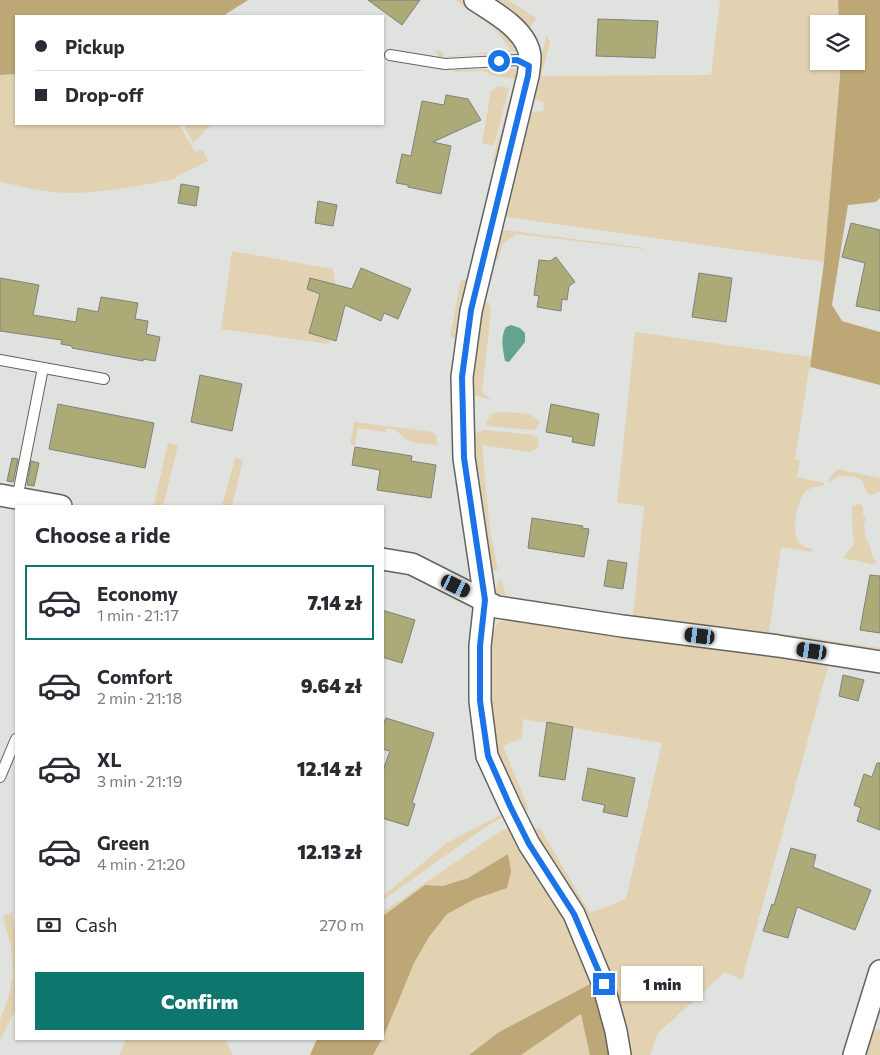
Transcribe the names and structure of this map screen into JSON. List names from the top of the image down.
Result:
{
  "page": {
    "banner": ["Pickup", "Drop-off"],
    "heading": "Choose a ride",
    "list": [
      {
        "name": "Economy",
        "note": "1 min · 21:17",
        "value": "7.14 zł"
      },
      {
        "name": "Comfort",
        "note": "2 min · 21:18",
        "value": "9.64 zł"
      },
      {
        "name": "XL",
        "note": "3 min · 21:19",
        "value": "12.14 zł"
      },
      {
        "name": "Green",
        "note": "4 min · 21:20",
        "value": "12.13 zł"
      }
    ],
    "pay": ["Cash", "270 m"],
    "buttons": "Confirm",
    "bubble": "1 min"
  }
}
